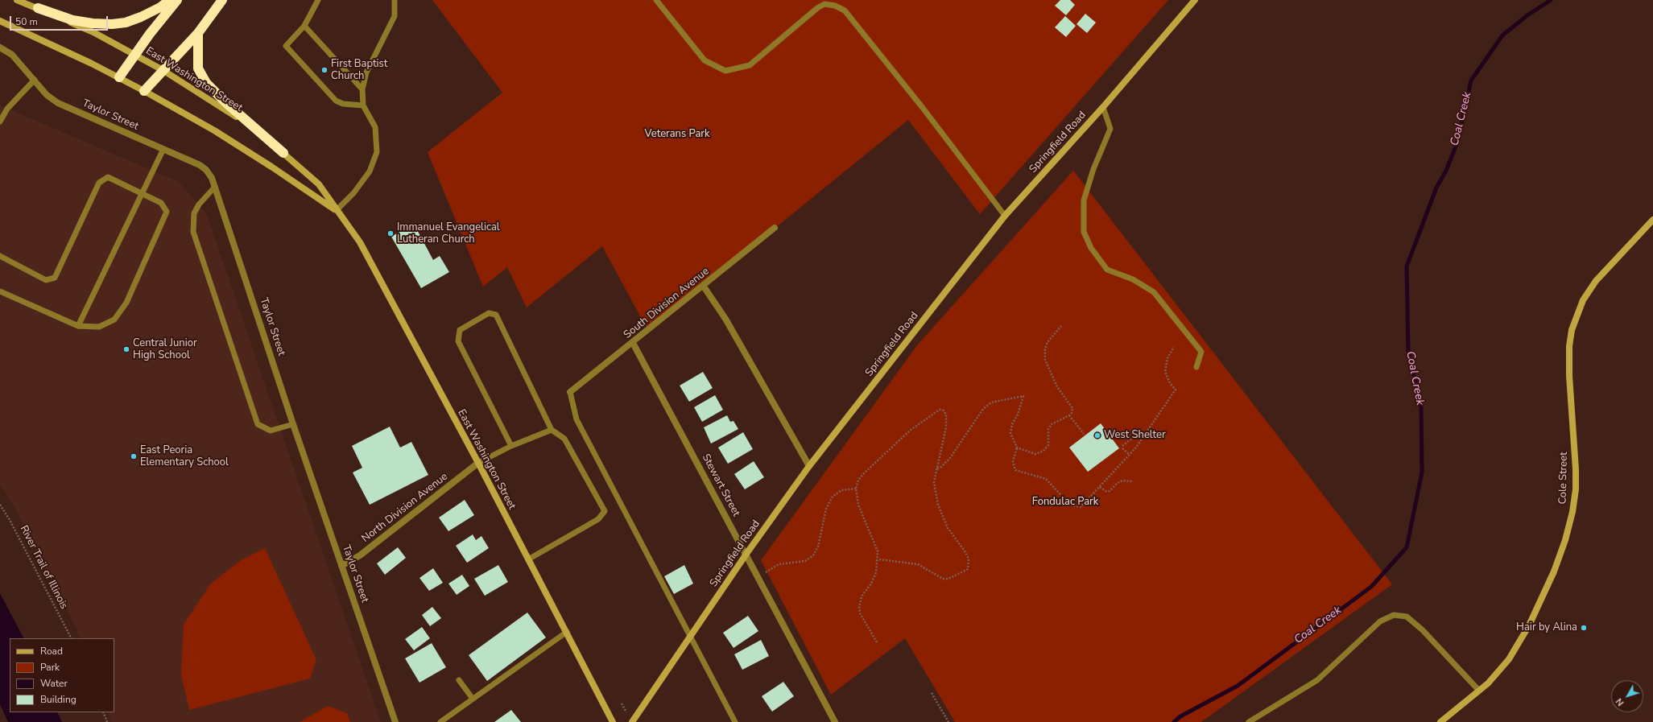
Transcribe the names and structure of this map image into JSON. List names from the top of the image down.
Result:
{
  "streets": {
    "main road": ["East Washington Street", "Springfield Road", "Cole Street"],
    "street": [
      "Taylor Street",
      "South Division Avenue",
      "Stewart Street",
      "North Division Avenue"
    ],
    "path": ["River Trail of Illinois"]
  },
  "crossings": [
    ["East Washington Street", "North Division Avenue"],
    ["Taylor Street", "North Division Avenue"],
    ["Springfield Road", "Stewart Street"],
    ["South Division Avenue", "Stewart Street"]
  ],
  "water": ["Coal Creek"],
  "parks": ["Veterans Park", "Fondulac Park"],
  "places": [
    "First Baptist Church",
    "Immanuel Evangelical Lutheran Church",
    "Central Junior High School",
    "West Shelter",
    "East Peoria Elementary School",
    "Hair by Alina"
  ],
  "legend": [
    "Road",
    "Park",
    "Water",
    "Building"
  ],
  "scale_bar": "50 m",
  "north": "bottom left"
}
